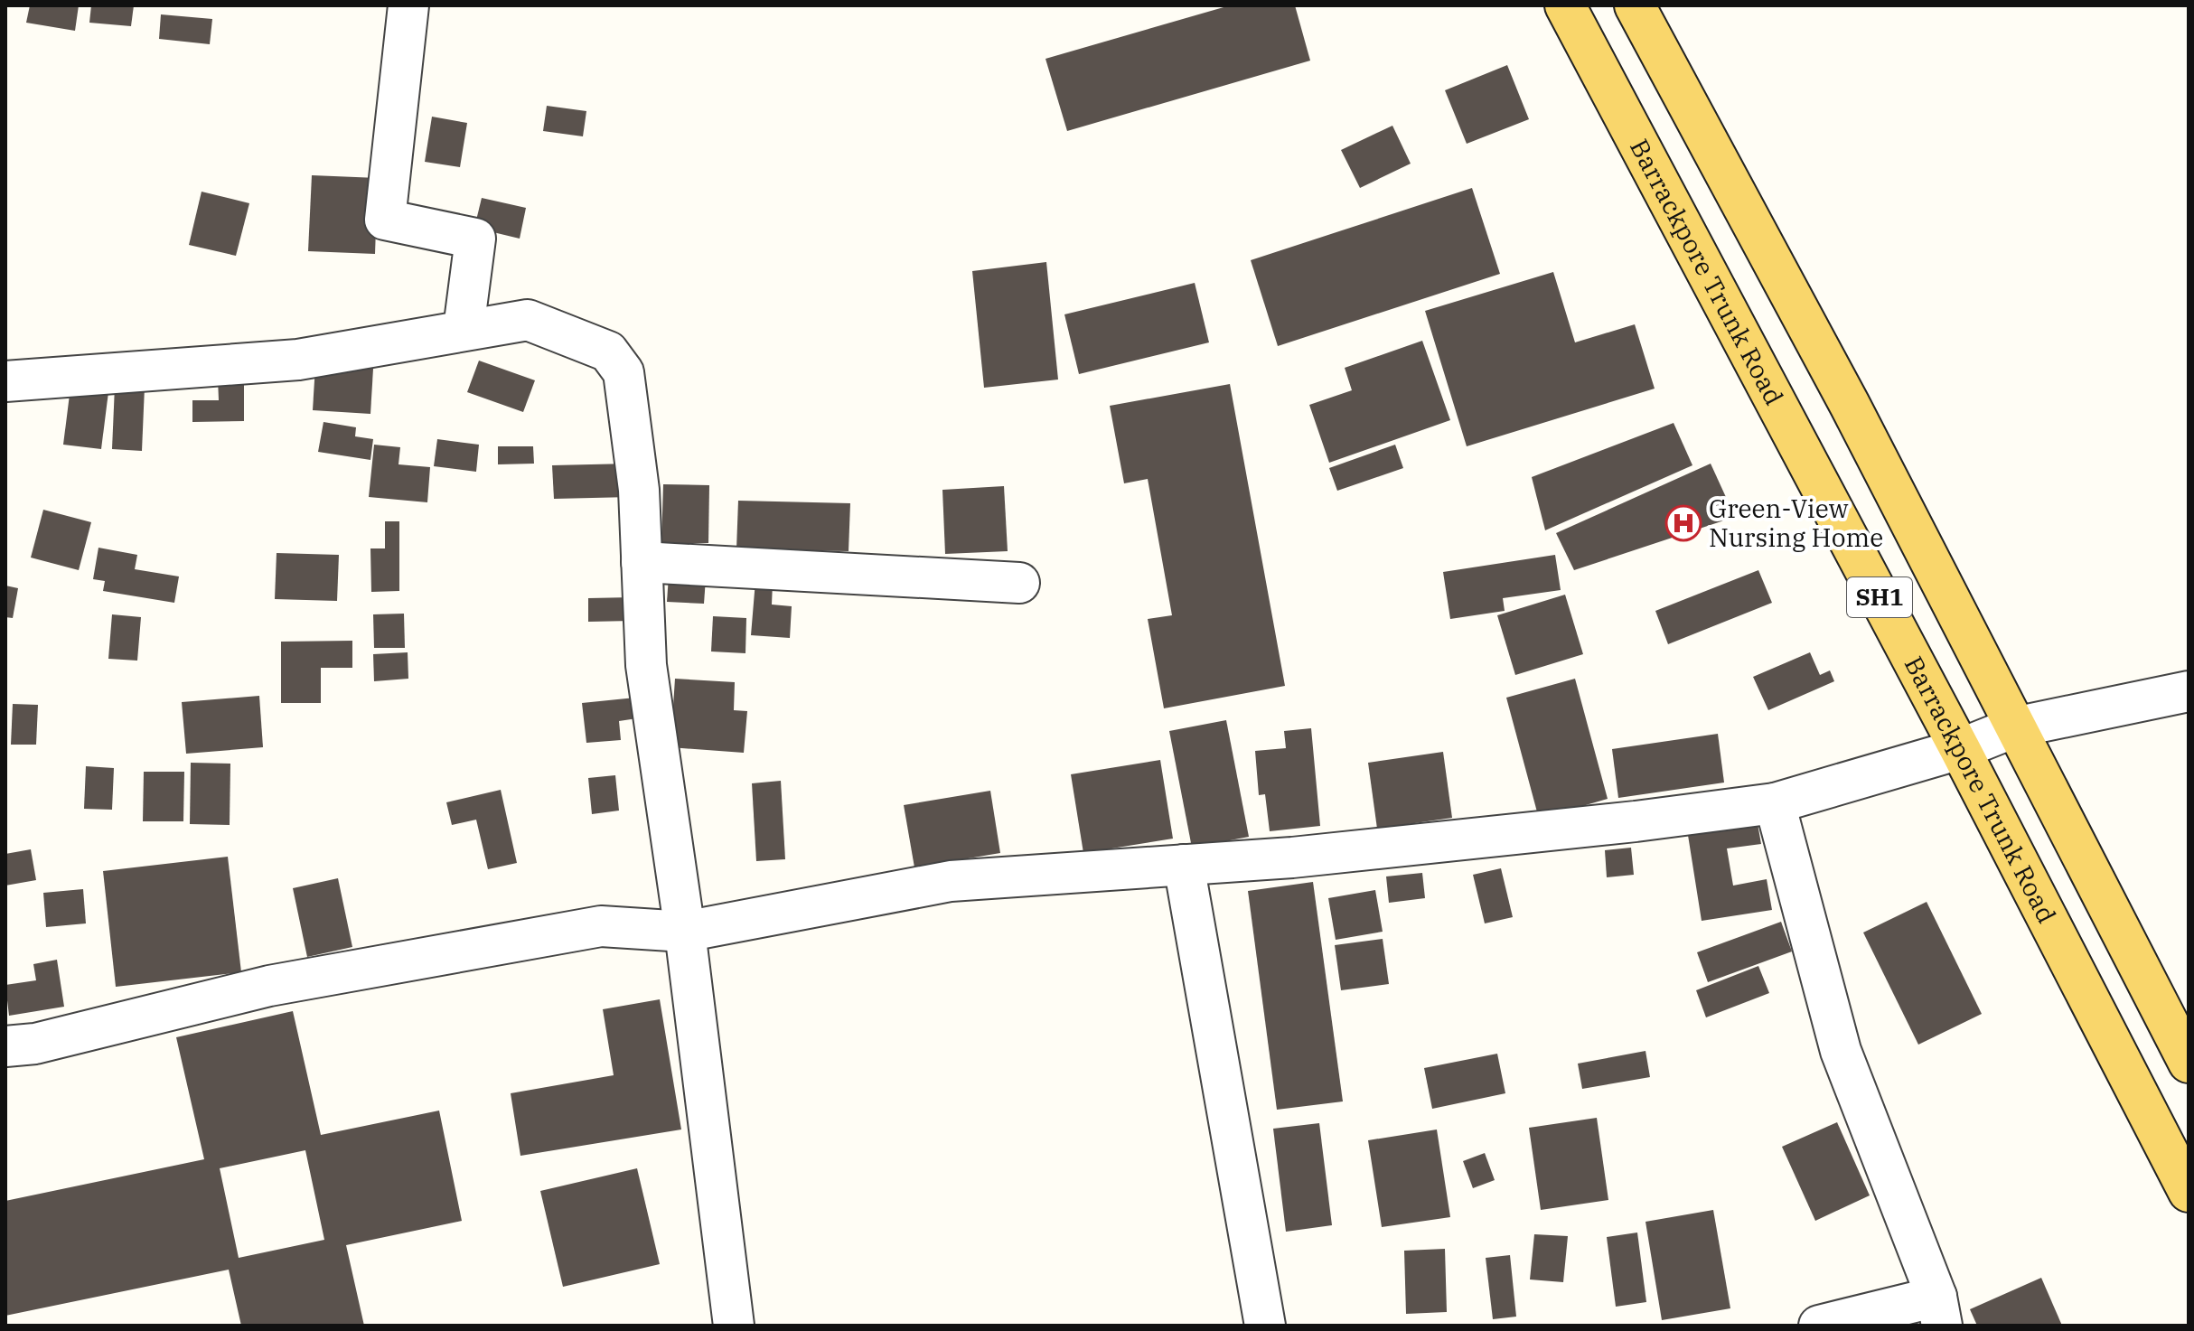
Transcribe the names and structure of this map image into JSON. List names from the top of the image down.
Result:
{
  "streets": {
    "main road": ["Barrackpore Trunk Road", "SH1"]
  },
  "places": {
    "hospital": ["Green-View Nursing Home"]
  }
}
